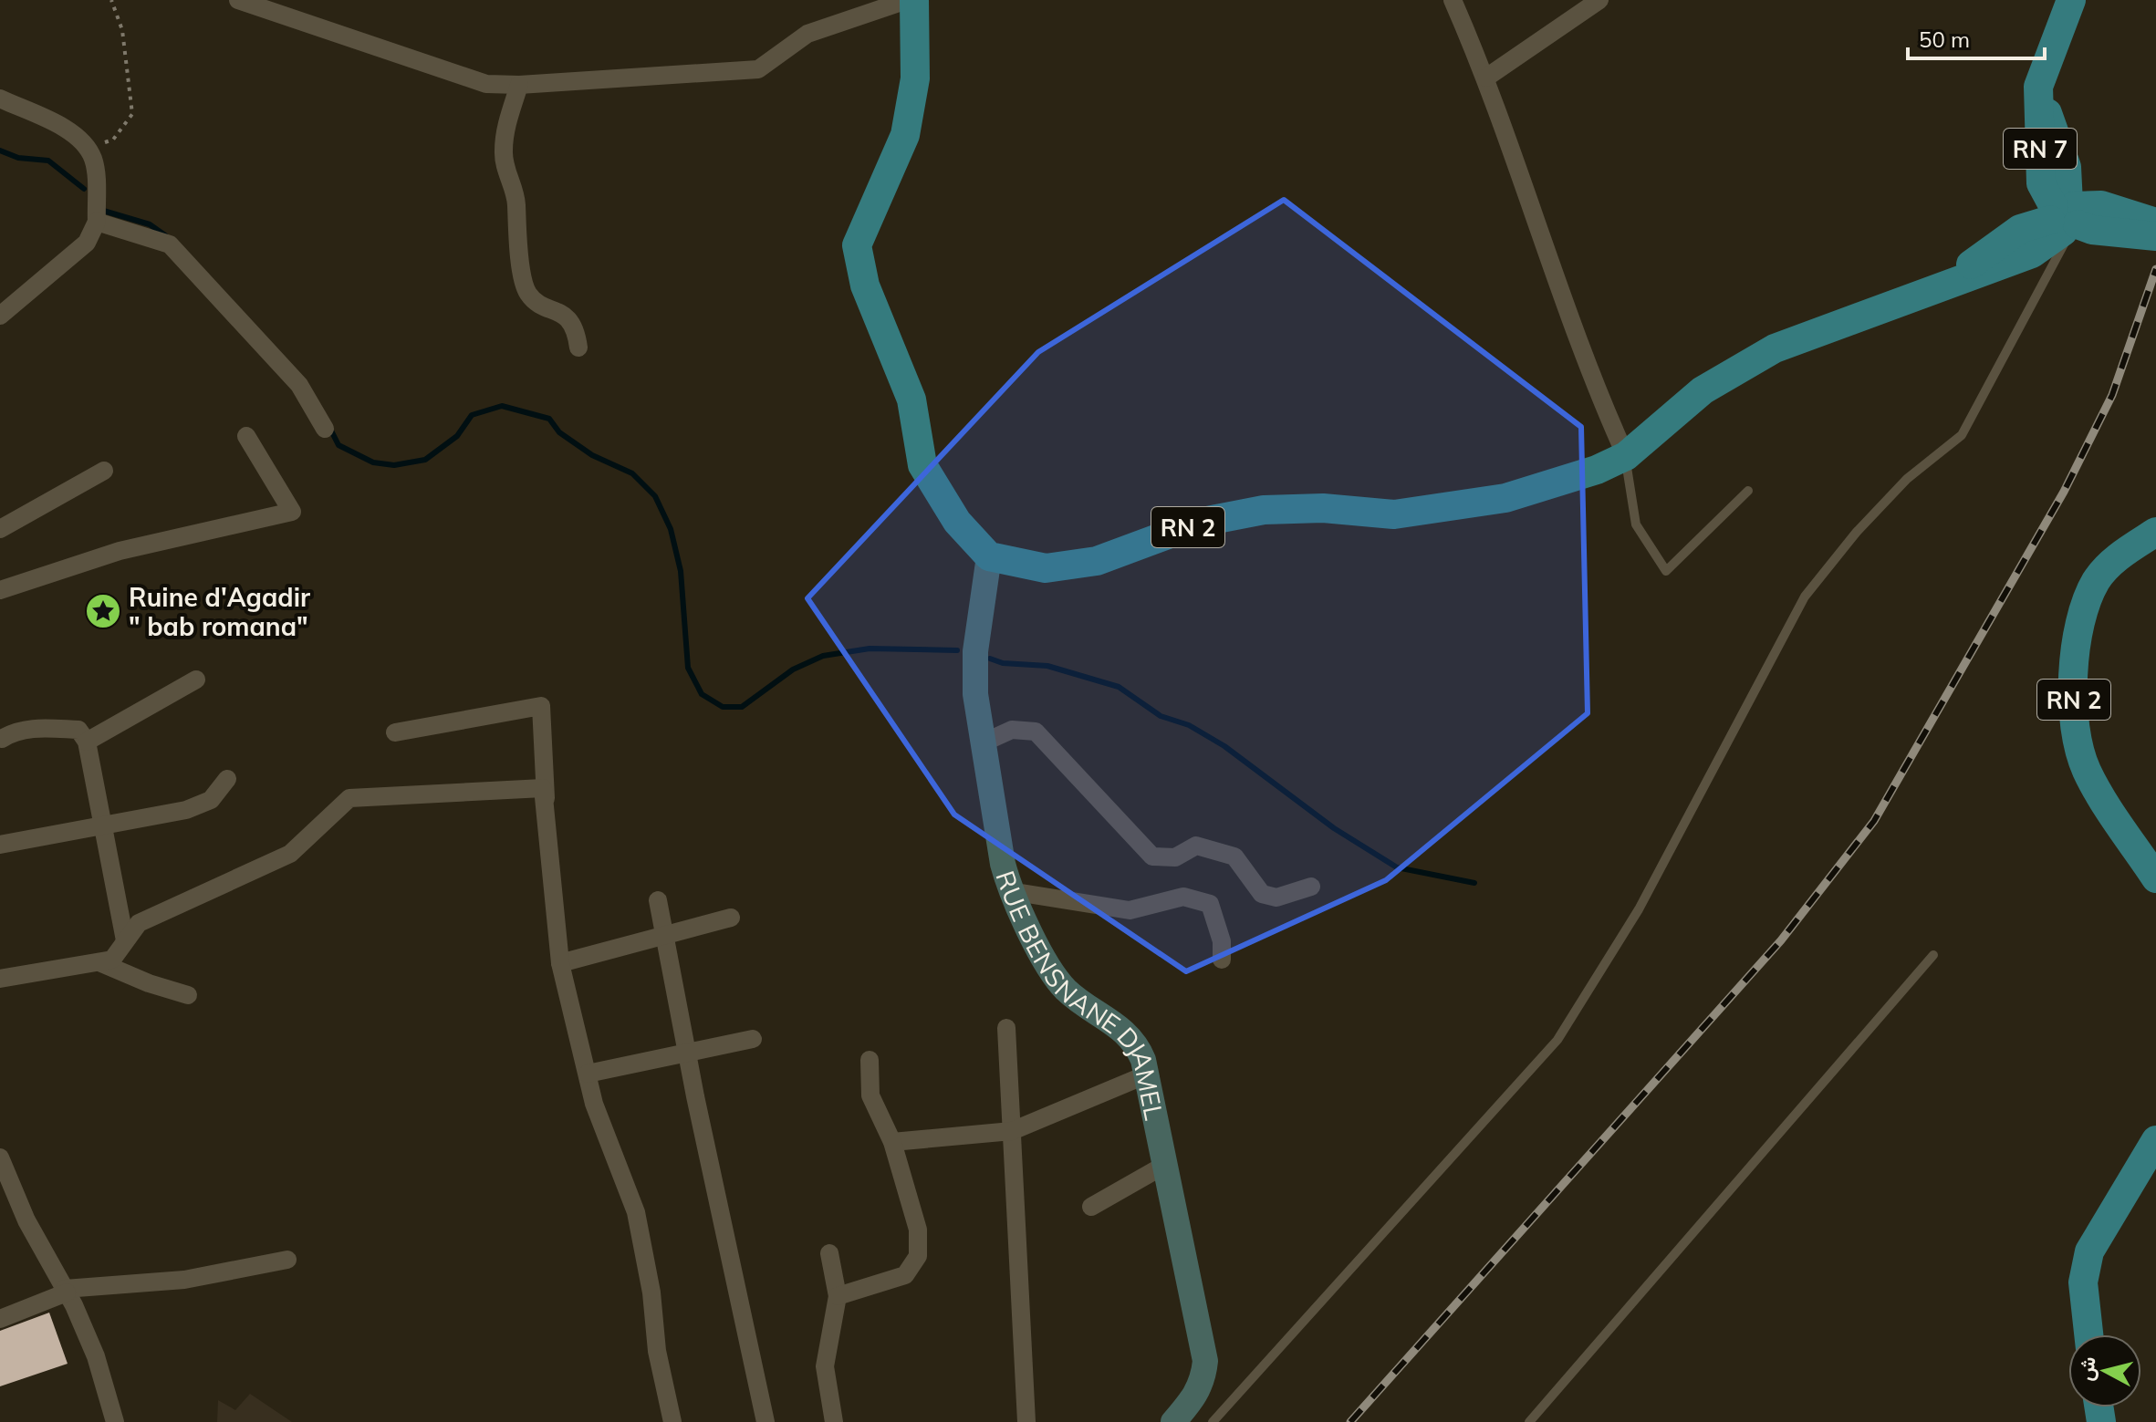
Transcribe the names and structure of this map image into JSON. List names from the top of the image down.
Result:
{
  "streets": {
    "main road": ["RN 7", "RN 2", "RUE BENSNANE DJAMEL"]
  },
  "crossings": [
    ["RN 7", "RN 2"],
    ["RN 2", "RUE BENSNANE DJAMEL"]
  ],
  "places": {
    "place": ["Ruine d'Agadir \" bab romana\""]
  },
  "scale_bar": "50 m",
  "north": "left"
}
